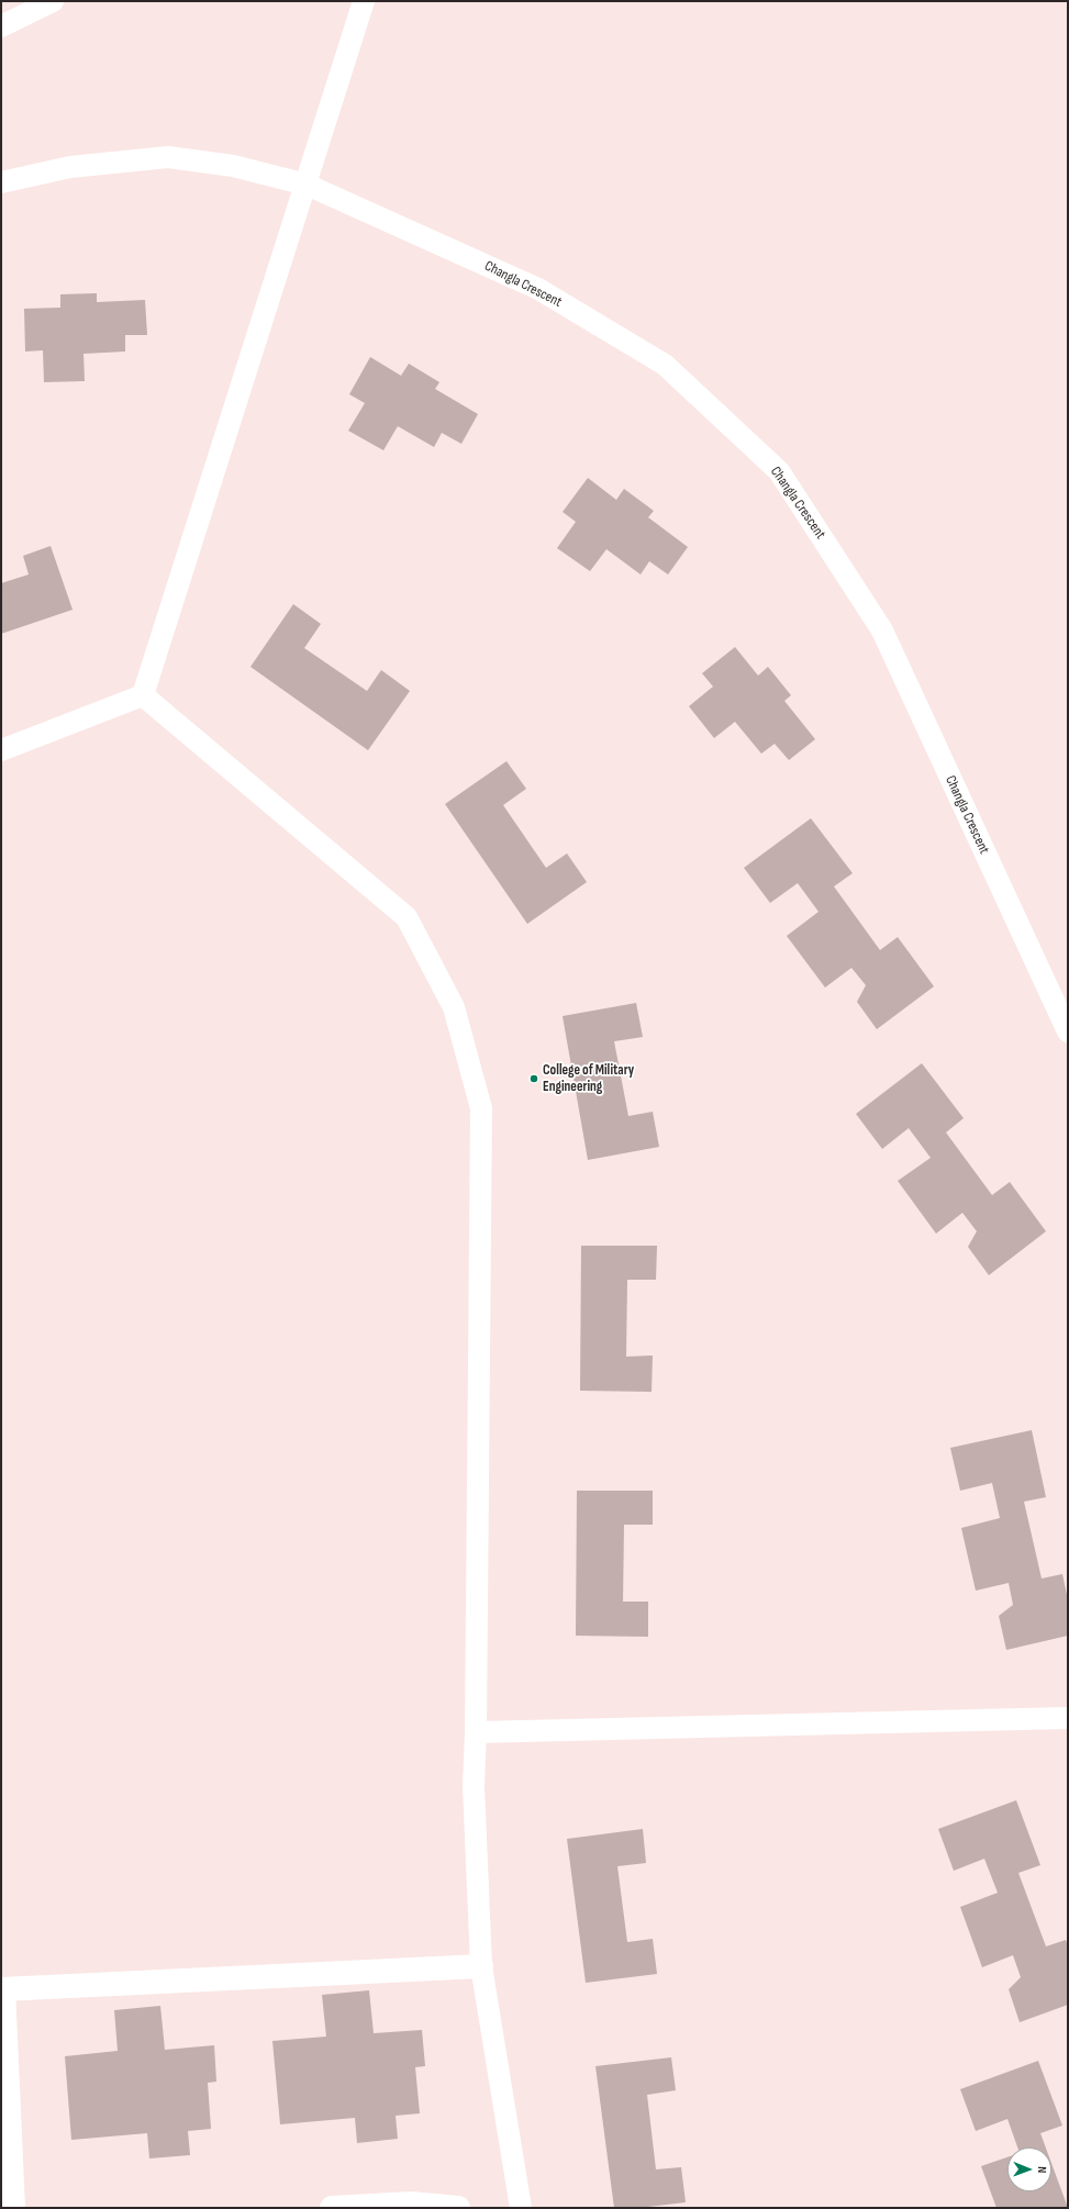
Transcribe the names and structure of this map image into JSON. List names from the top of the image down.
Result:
{
  "streets": {
    "lane": ["Changla Crescent"]
  },
  "places": ["College of Military Engineering"],
  "north": "right"
}
